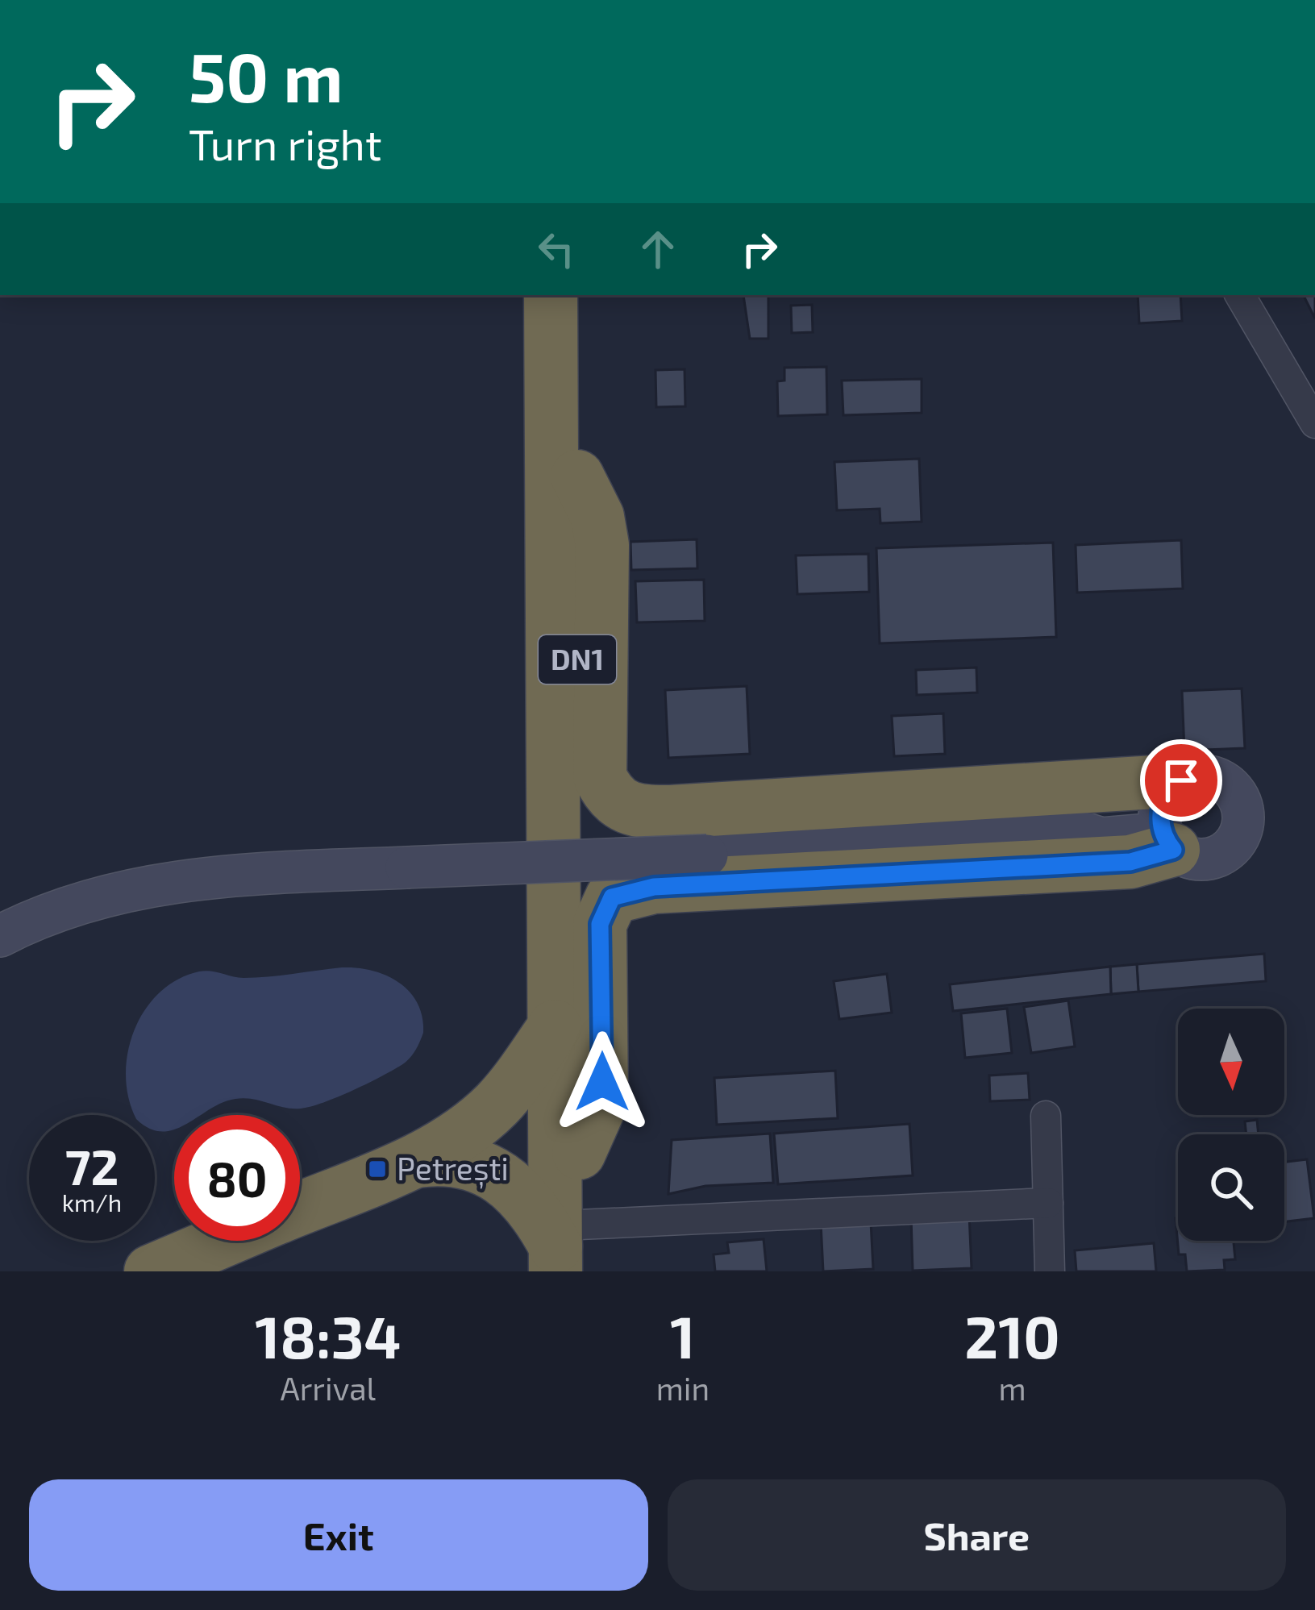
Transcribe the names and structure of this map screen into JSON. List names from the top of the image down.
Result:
{
  "streets": {
    "highway": ["DN1"]
  },
  "places": {
    "transit": ["Petrești"]
  },
  "north": "bottom",
  "page": {
    "turn": ["50 m", "Turn right"],
    "speed": "72 km/h",
    "limit": "80",
    "eta": [
      "18:34",
      "Arrival",
      "1",
      "min",
      "210",
      "m"
    ],
    "buttons": ["Exit", "Share"]
  }
}
